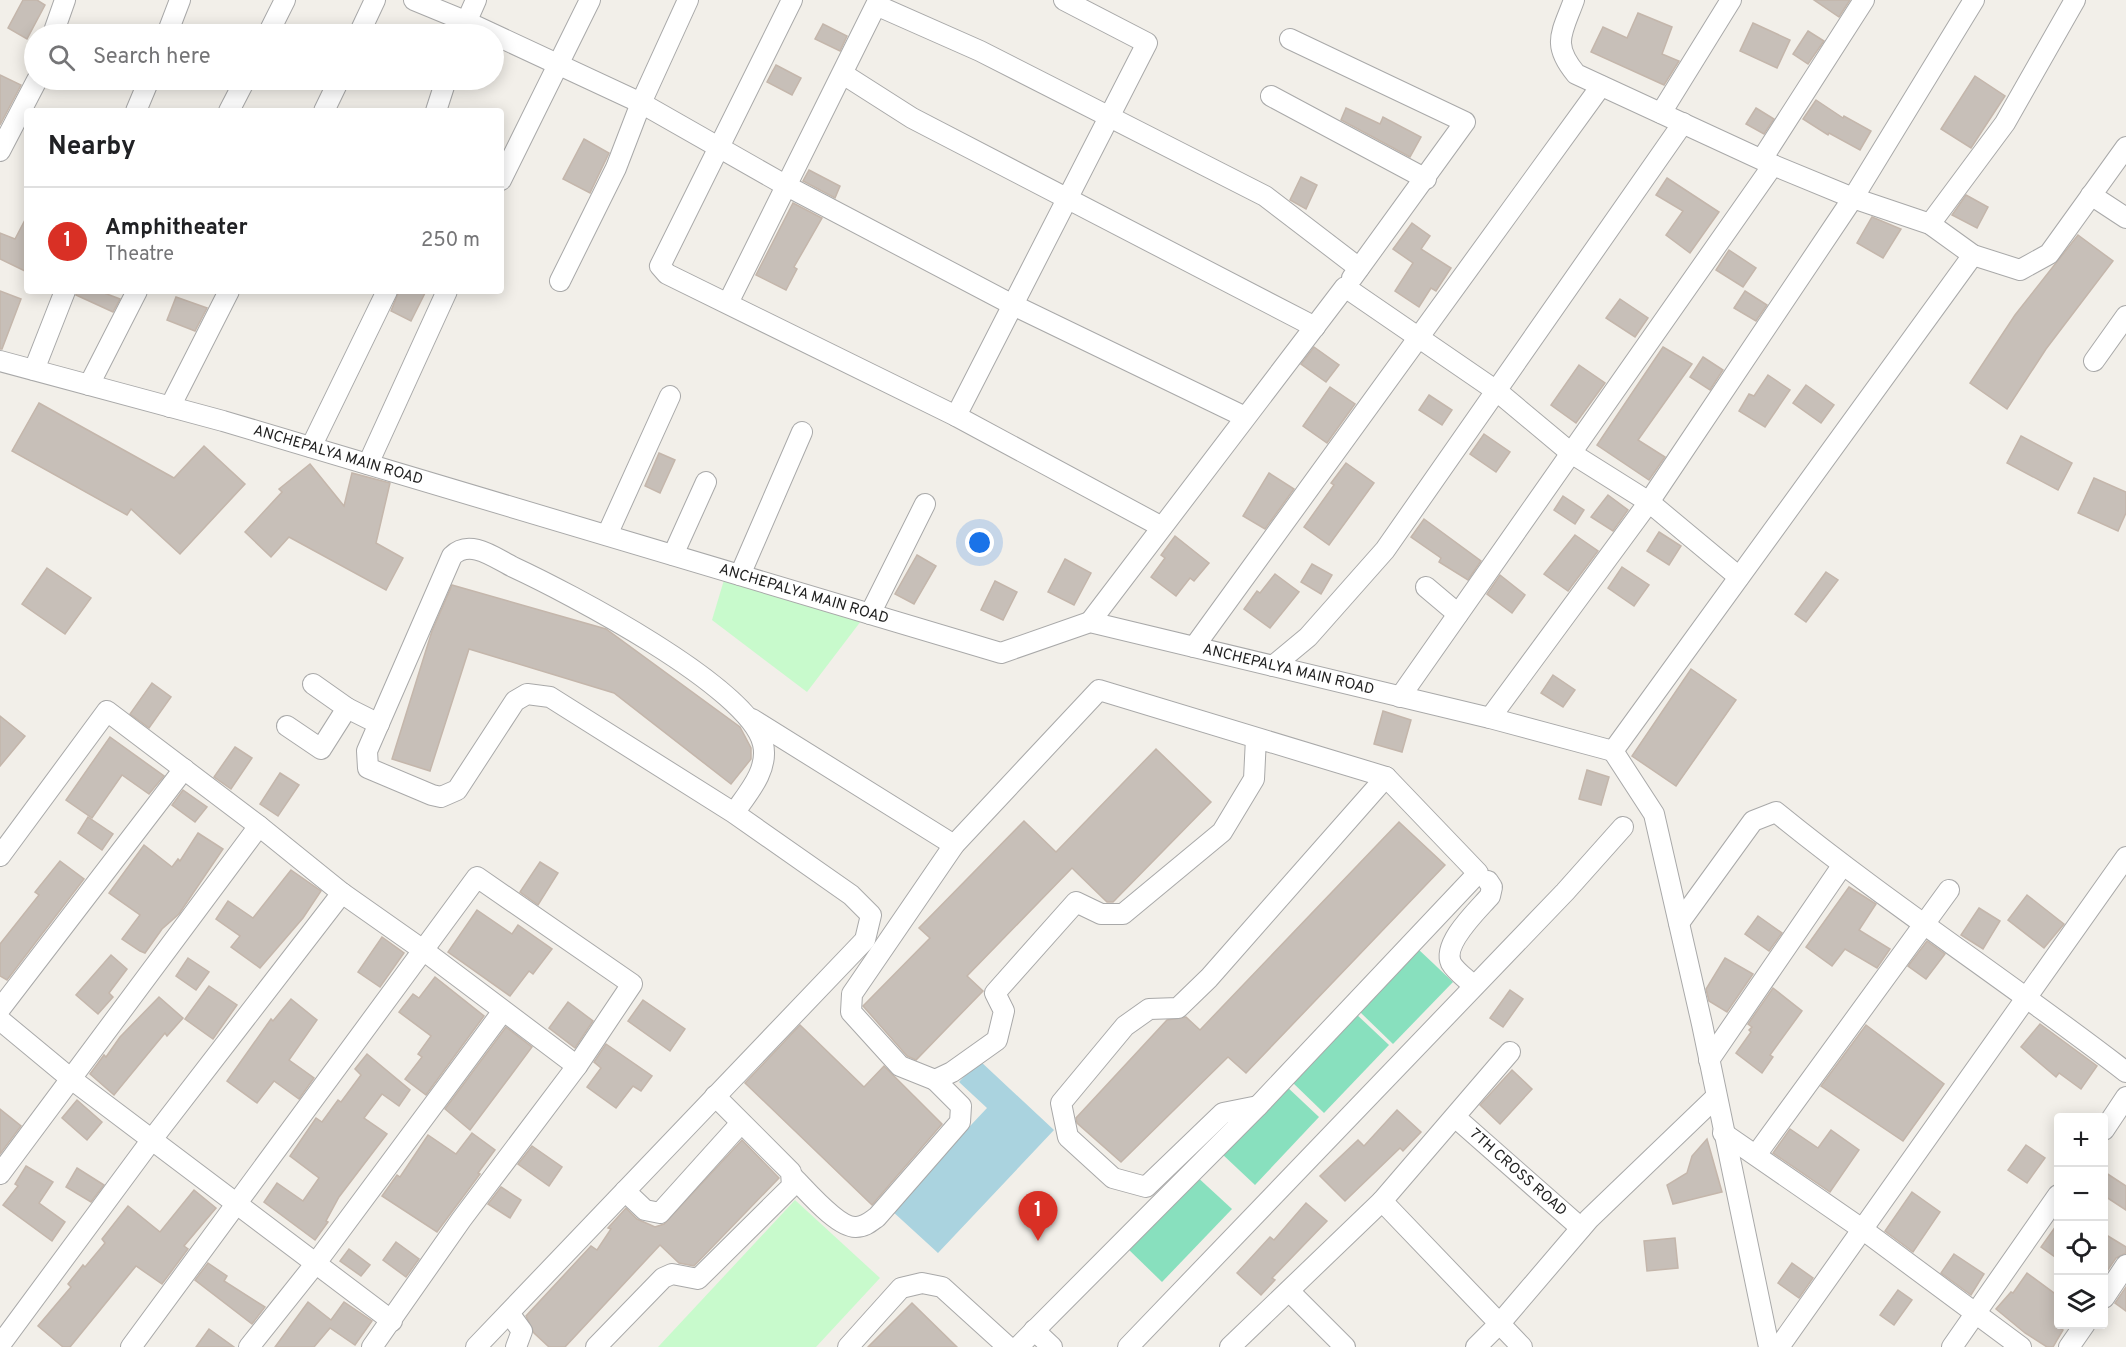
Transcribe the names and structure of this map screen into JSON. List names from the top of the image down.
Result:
{
  "streets": {
    "street": ["ANCHEPALYA MAIN ROAD", "7TH CROSS ROAD"]
  },
  "page": {
    "search": "Search here",
    "heading": "Nearby",
    "list": [
      {
        "mark": "1",
        "name": "Amphitheater",
        "note": "Theatre",
        "value": "250 m"
      }
    ],
    "map_buttons": ["+", "−"],
    "pins": "1"
  }
}
